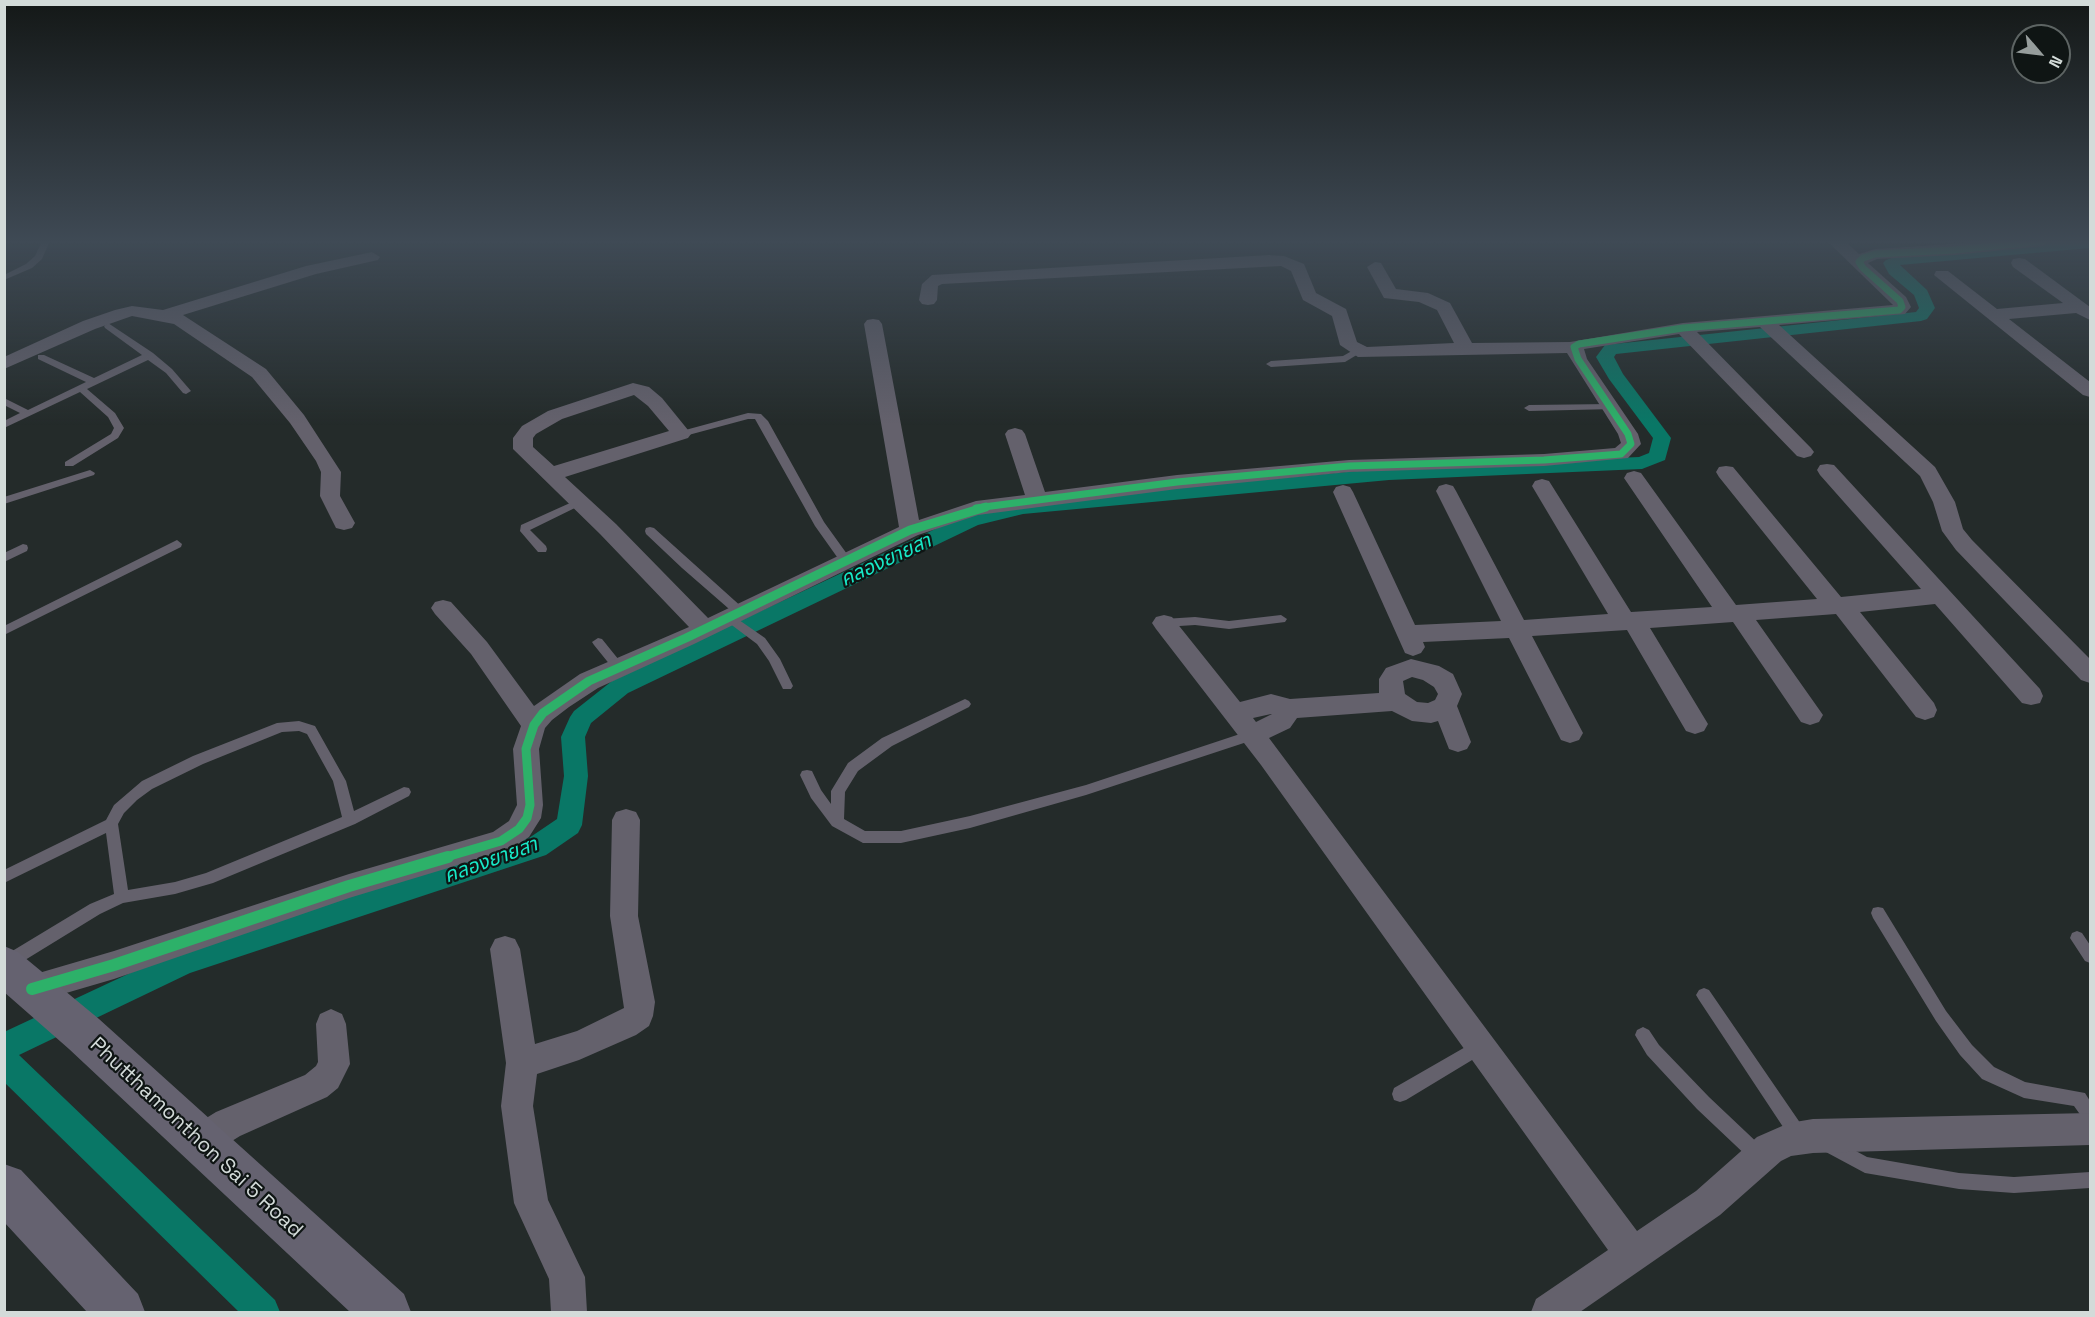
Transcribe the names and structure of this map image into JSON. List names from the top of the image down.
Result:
{
  "streets": {
    "main road": ["Phutthamonthon Sai 5 Road"]
  },
  "water": ["คลองยายสา"],
  "north": "bottom right"
}
